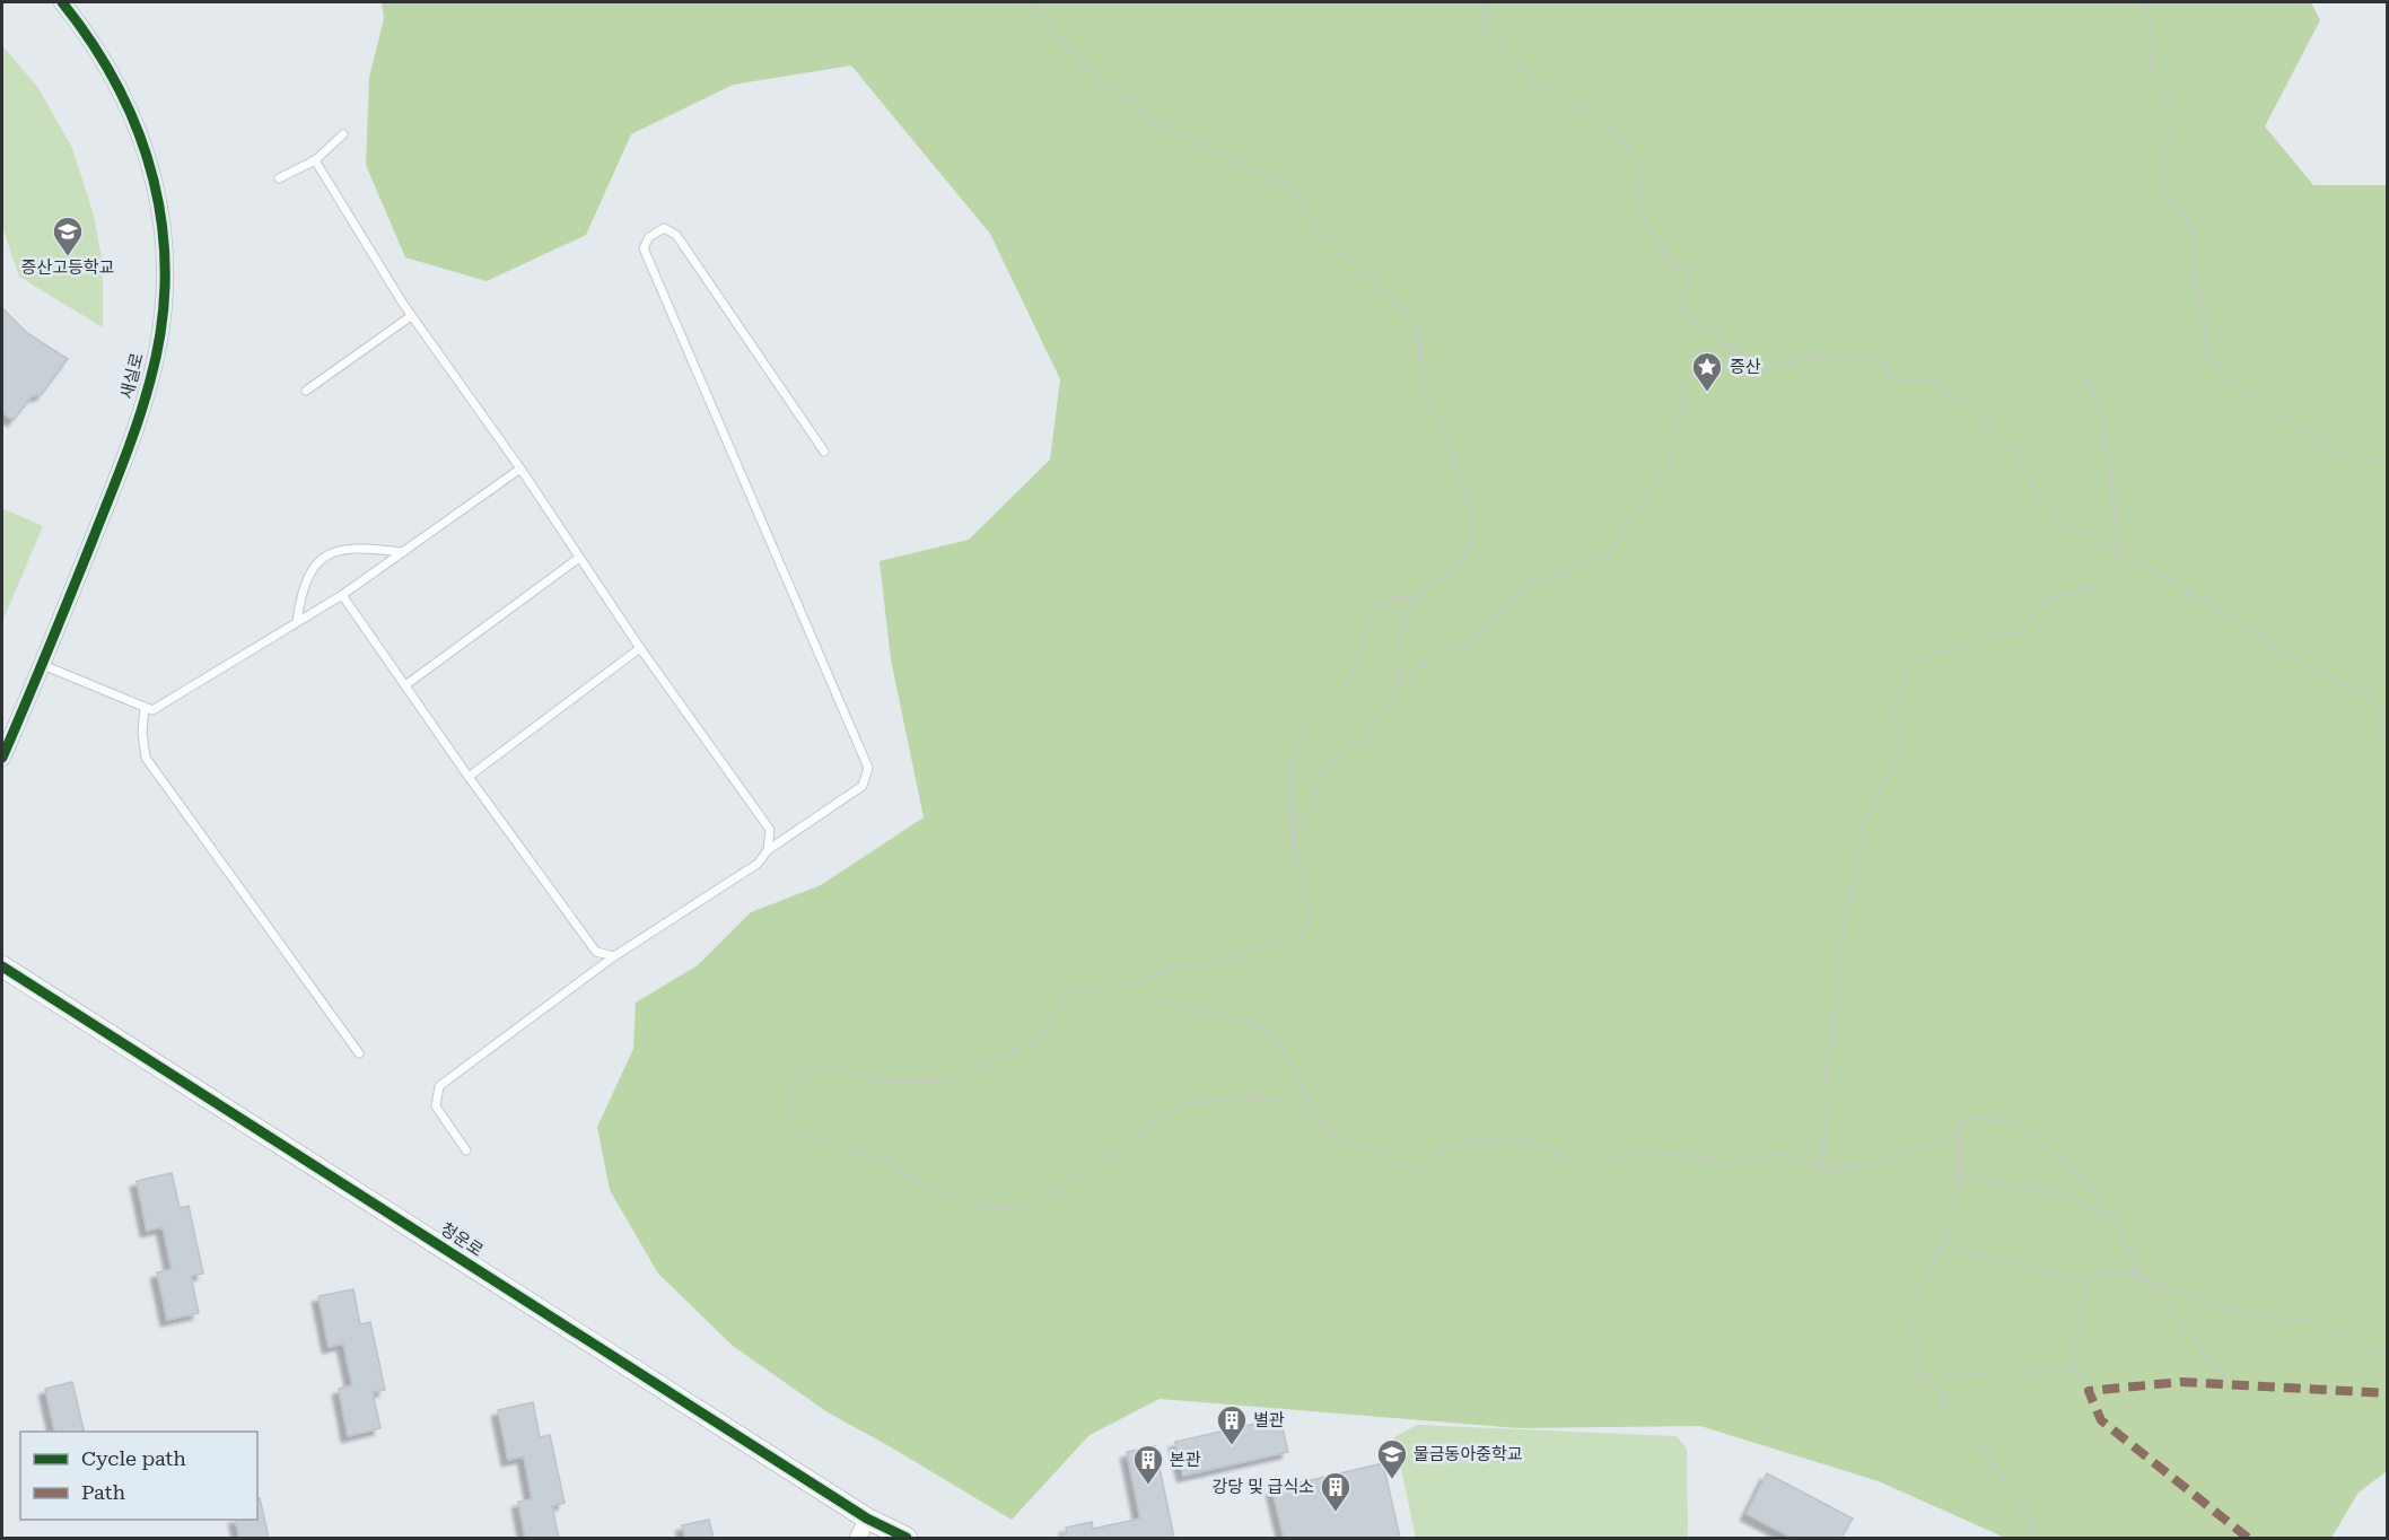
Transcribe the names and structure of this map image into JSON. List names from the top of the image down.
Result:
{
  "streets": {
    "street": ["새실로", "청운로"]
  },
  "places": {
    "school or university": ["증산고등학교", "물금동아중학교"],
    "place": ["증산"],
    "building": ["별관", "본관", "강당 및 급식소"]
  },
  "legend": ["Cycle path", "Path"]
}
